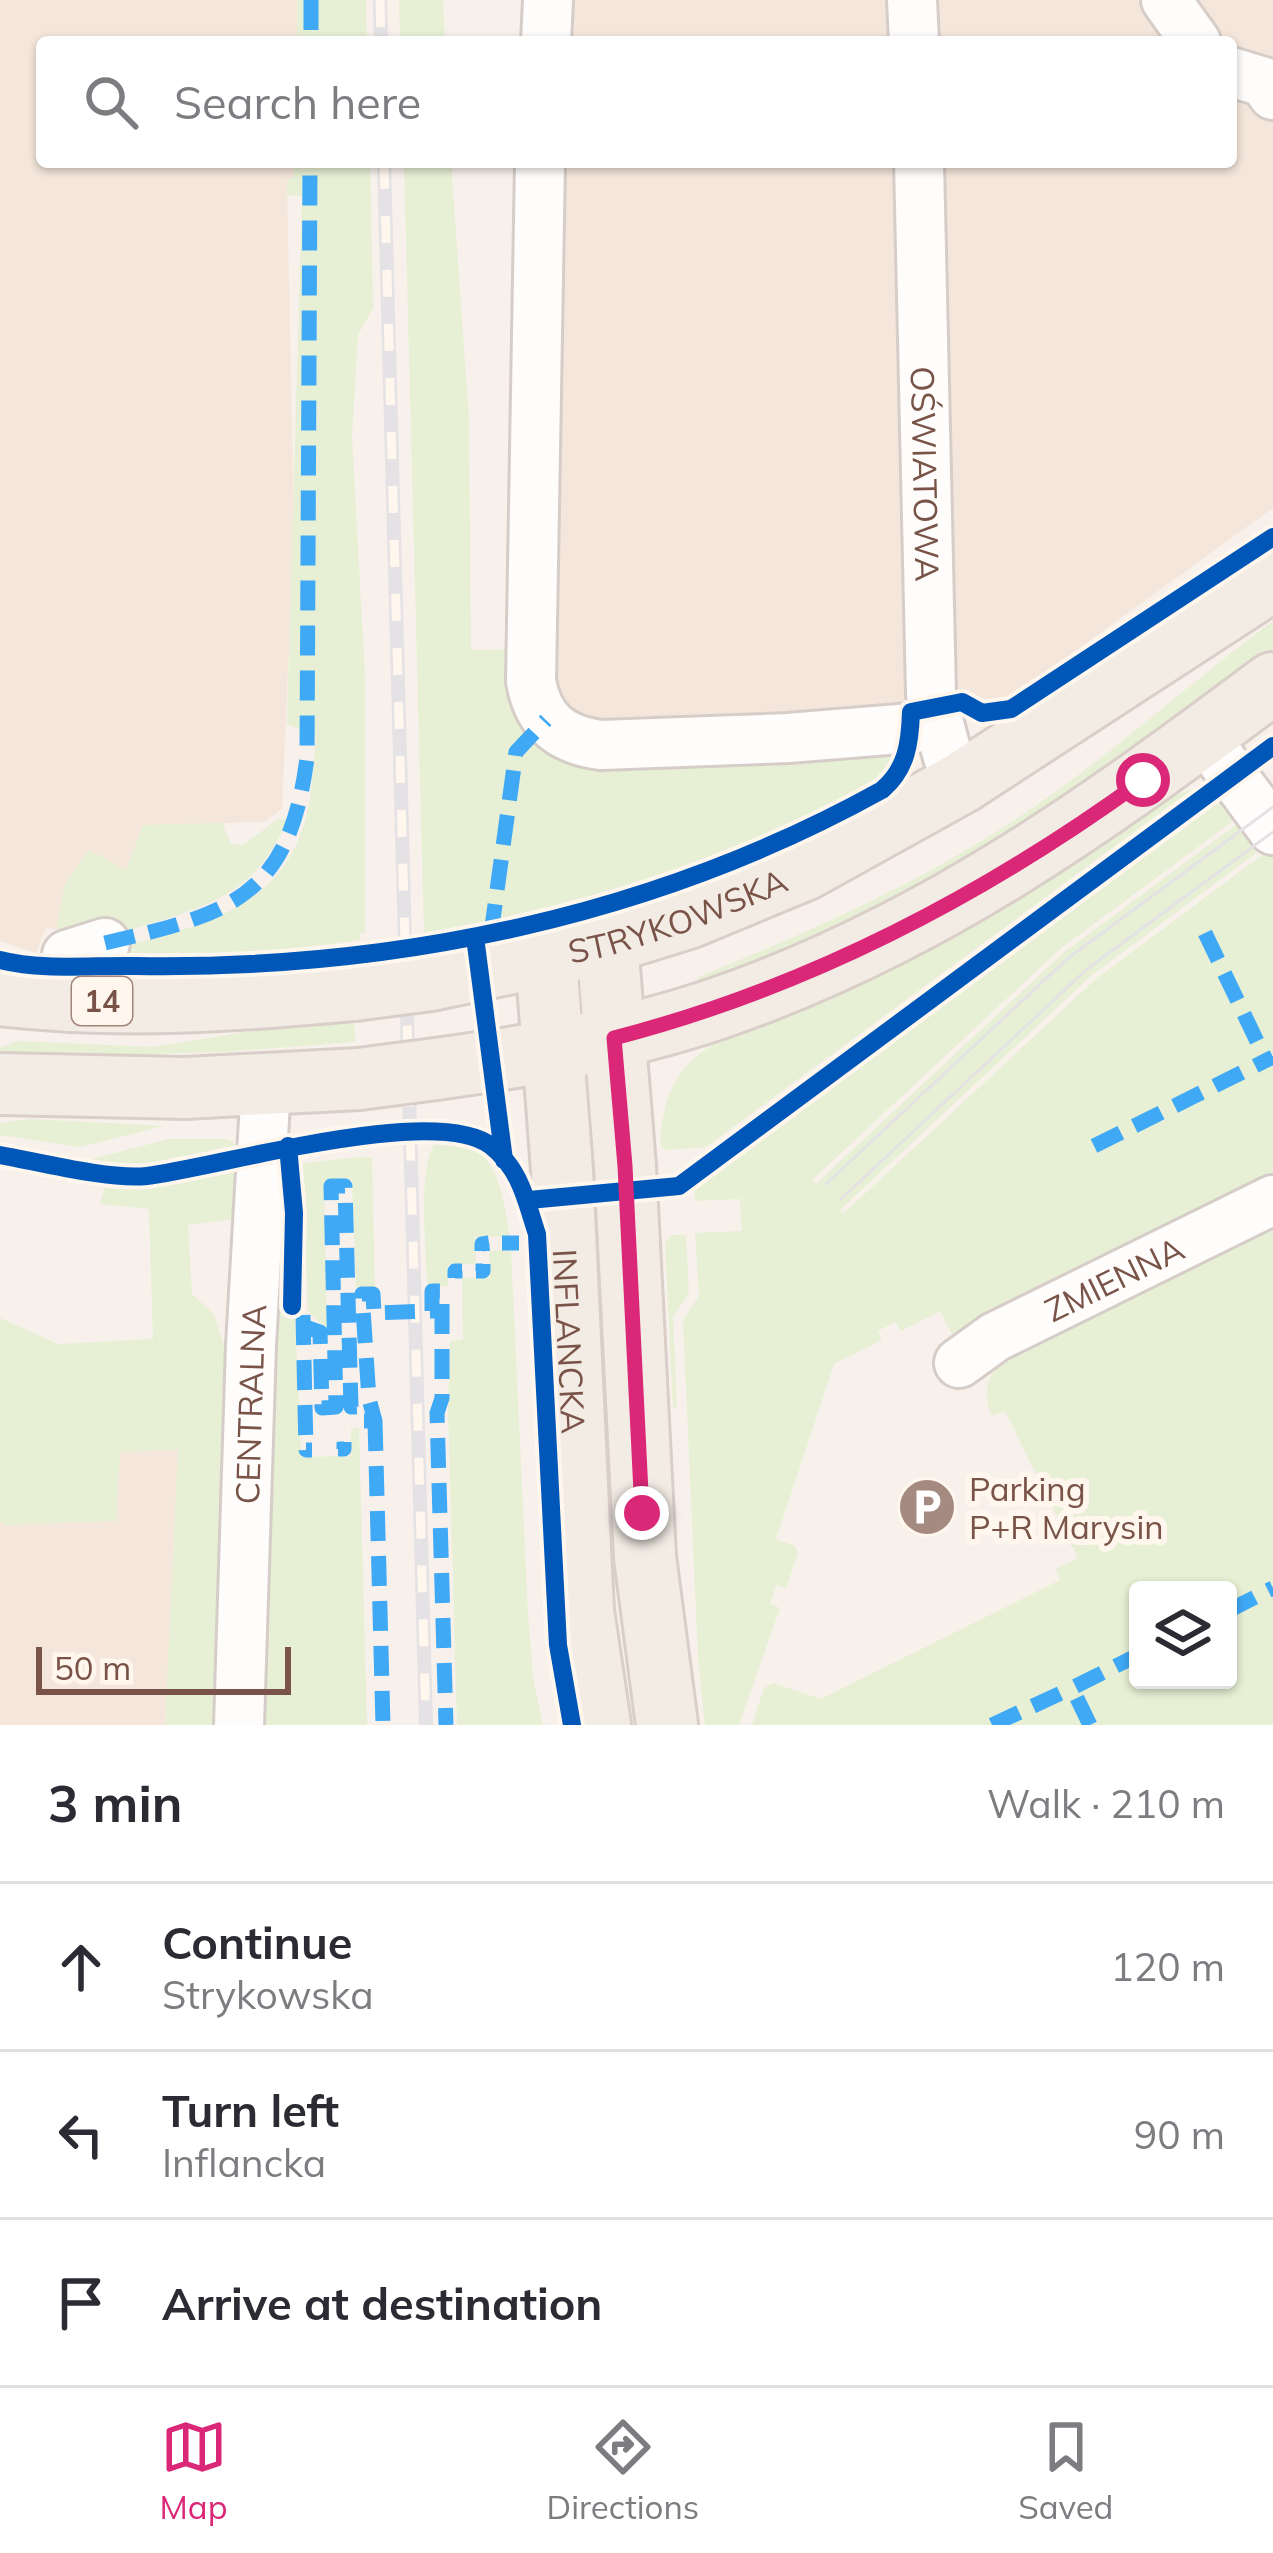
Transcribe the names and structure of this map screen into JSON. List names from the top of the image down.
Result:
{
  "streets": {
    "main road": ["STRYKOWSKA", "14", "INFLANCKA"],
    "street": ["OŚWIATOWA", "ZMIENNA", "CENTRALNA"]
  },
  "crossings": [
    ["OŚWIATOWA", "STRYKOWSKA"],
    ["STRYKOWSKA", "INFLANCKA"]
  ],
  "places": {
    "parking": ["Parking P+R Marysin"]
  },
  "scale_bar": "50 m",
  "page": {
    "search": "Search here",
    "scale": "50 m",
    "heading": ["3 min", "Walk · 210 m"],
    "list": [
      ["Continue", "Strykowska", "120 m"],
      ["Turn left", "Inflancka", "90 m"],
      "Arrive at destination"
    ],
    "nav": ["Map", "Directions", "Saved"]
  }
}
